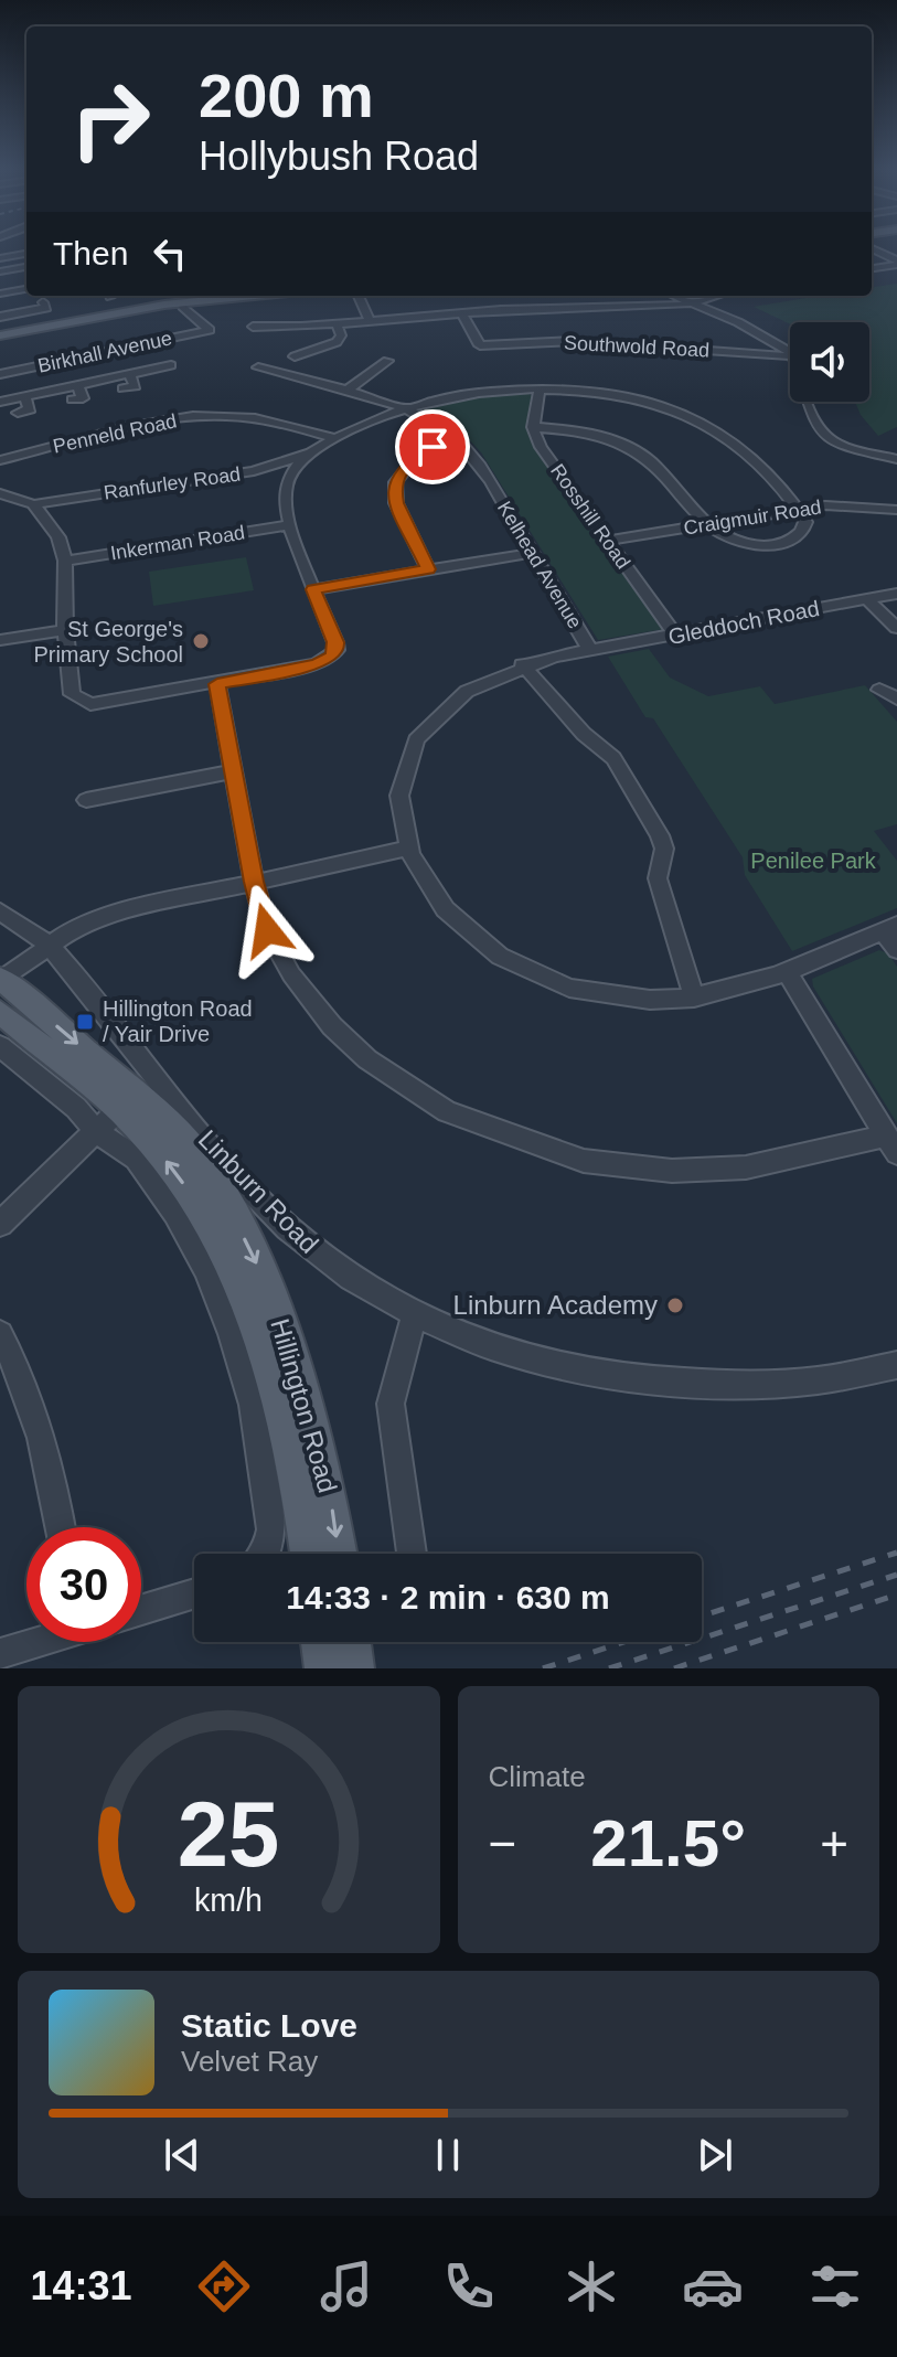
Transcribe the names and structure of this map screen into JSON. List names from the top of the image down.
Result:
{
  "streets": {
    "main road": ["Hillington Road"],
    "street": [
      "Southwold Road",
      "Birkhall Avenue",
      "Penneld Road",
      "Ranfurley Road",
      "Rosshill Road",
      "Craigmuir Road",
      "Inkerman Road",
      "Kelhead Avenue",
      "Gleddoch Road",
      "Linburn Road"
    ]
  },
  "crossings": [
    ["Rosshill Road", "Craigmuir Road"],
    ["Rosshill Road", "Gleddoch Road"],
    ["Kelhead Avenue", "Gleddoch Road"]
  ],
  "parks": ["Penilee Park"],
  "places": {
    "other": ["St George's Primary School", "Linburn Academy"],
    "transit": ["Hillington Road / Yair Drive"]
  },
  "page": {
    "turn": ["200 m", "Hollybush Road"],
    "then": "Then",
    "limit": "30",
    "trip": "14:33 · 2 min · 630 m",
    "tile": "Climate",
    "heat": ["−", "21.5°", "+"],
    "song": ["Static Love", "Velvet Ray"],
    "tabs": "14:31",
    "gauge": ["25", "km/h"]
  }
}
